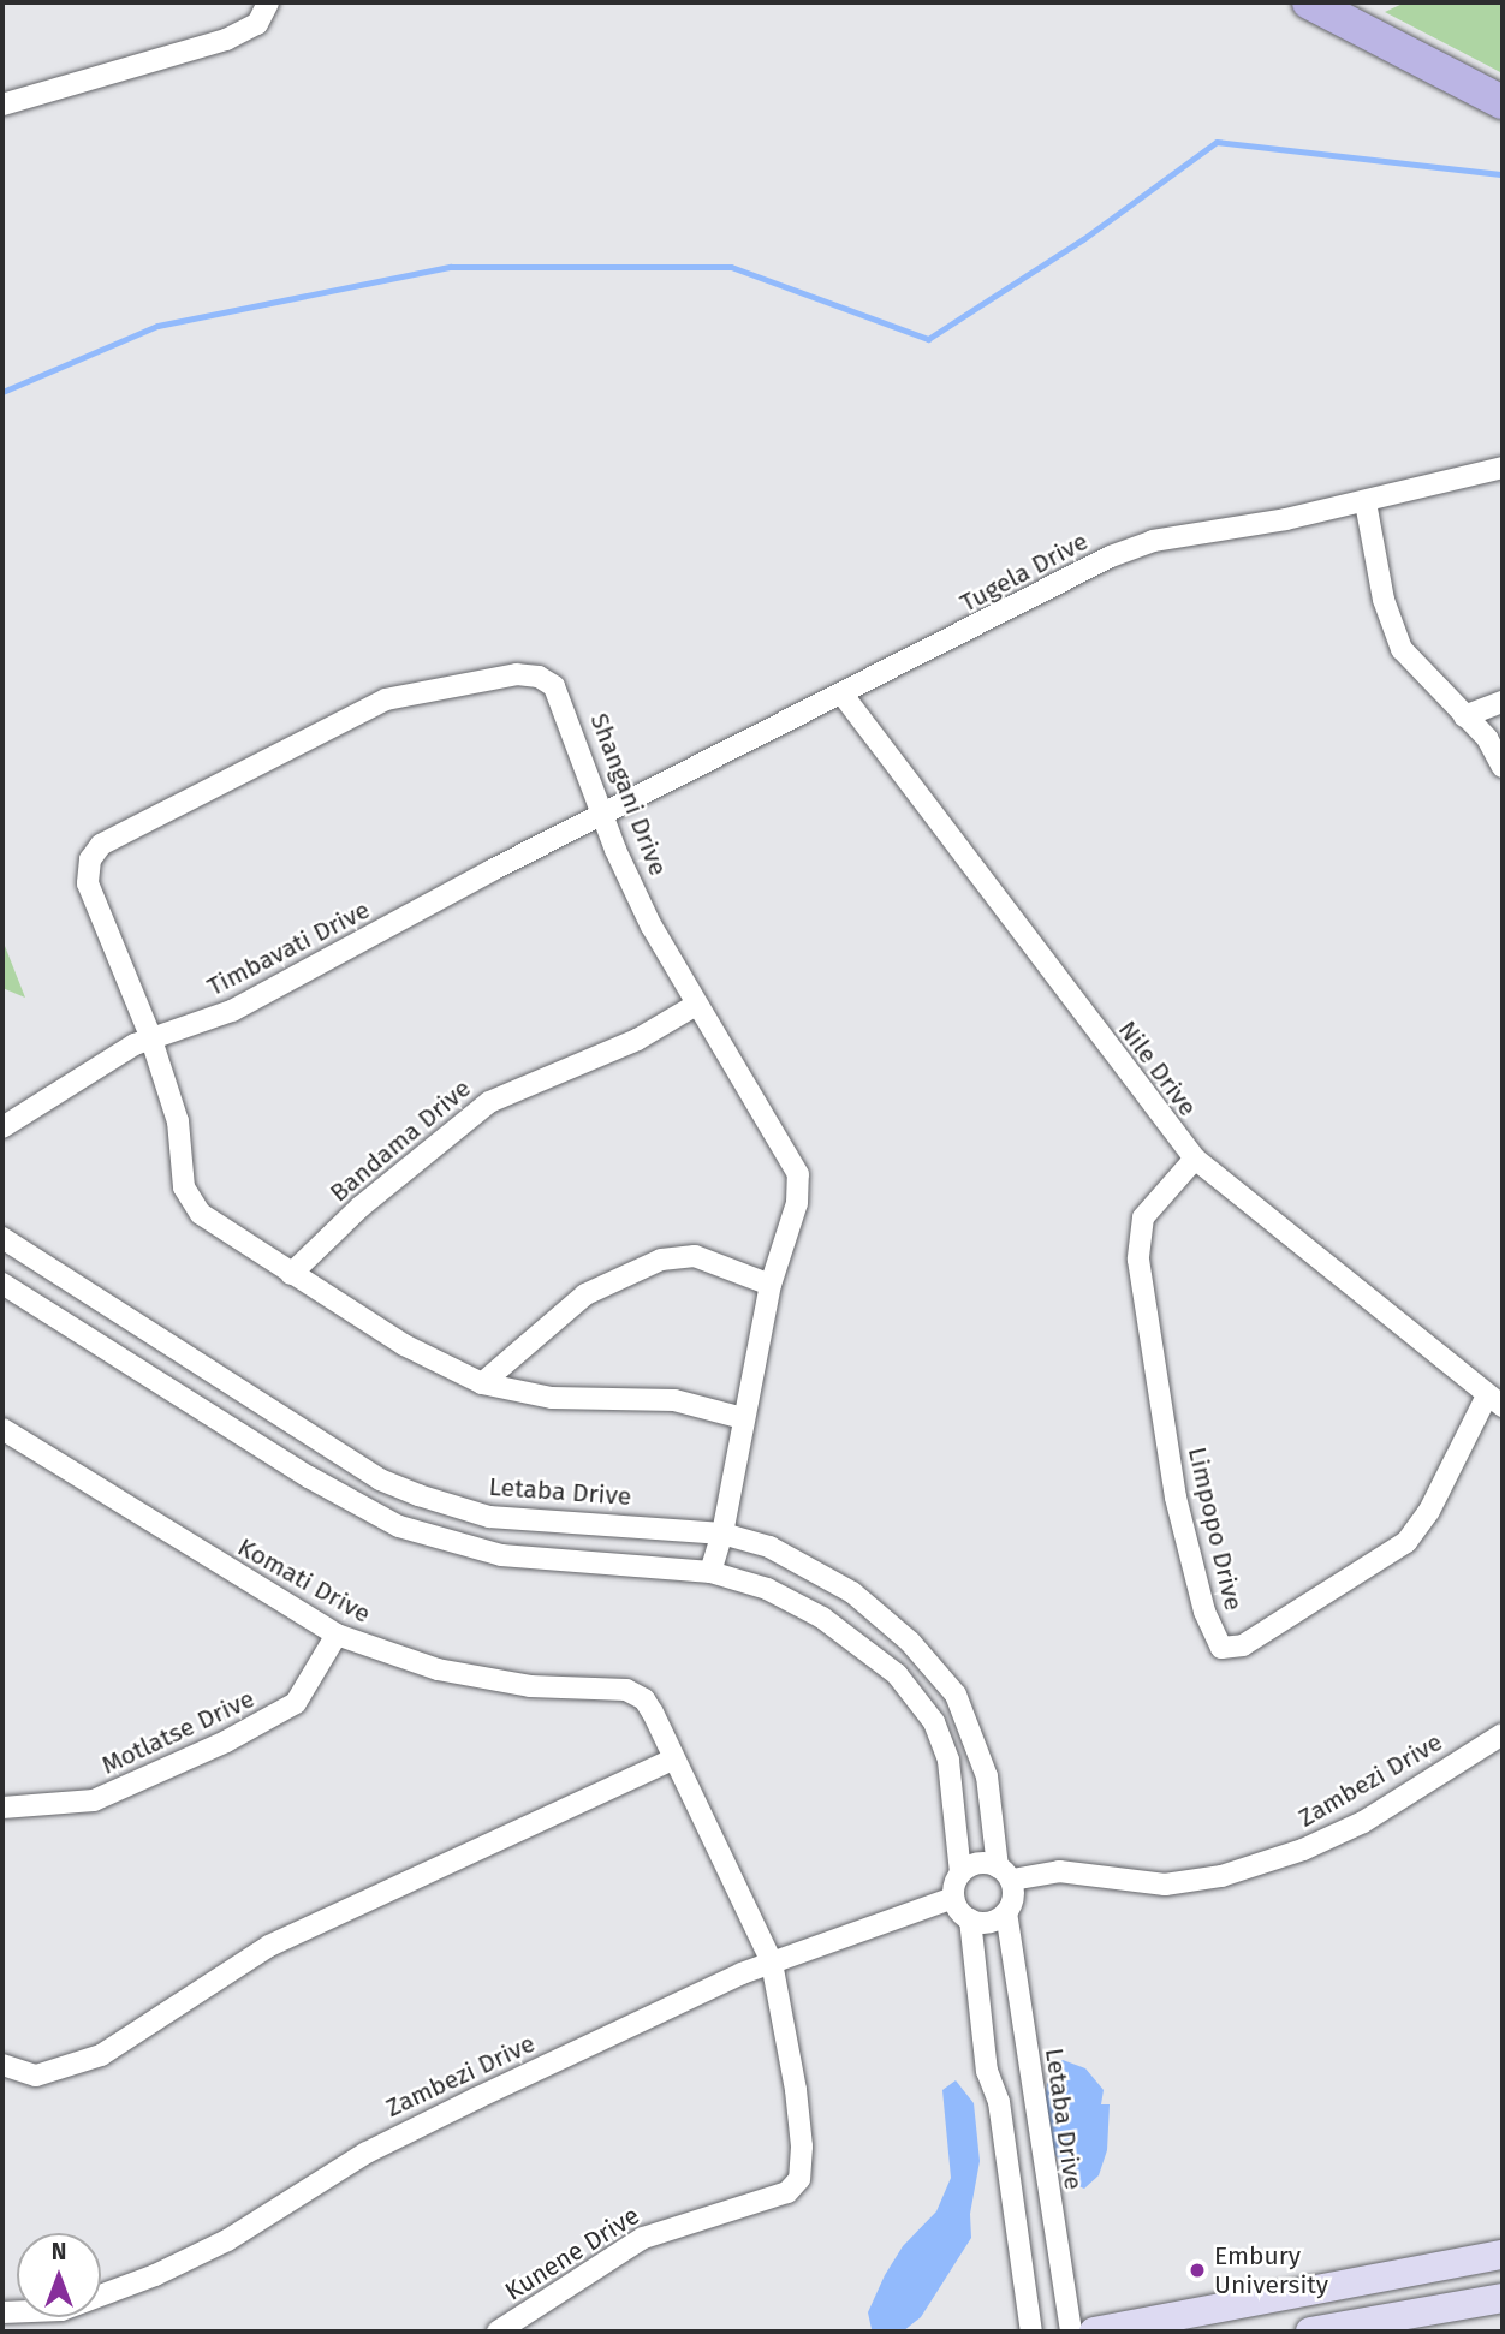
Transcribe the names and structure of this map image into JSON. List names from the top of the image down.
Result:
{
  "streets": {
    "street": [
      "Tugela Drive",
      "Shangani Drive",
      "Timbavati Drive",
      "Nile Drive",
      "Bandama Drive",
      "Letaba Drive",
      "Limpopo Drive",
      "Komati Drive",
      "Motlatse Drive",
      "Zambezi Drive",
      "Kunene Drive"
    ]
  },
  "crossings": [
    ["Tugela Drive", "Shangani Drive"],
    ["Tugela Drive", "Timbavati Drive"],
    ["Tugela Drive", "Nile Drive"],
    ["Shangani Drive", "Timbavati Drive"],
    ["Shangani Drive", "Bandama Drive"],
    ["Shangani Drive", "Letaba Drive"],
    ["Nile Drive", "Limpopo Drive"],
    ["Letaba Drive", "Zambezi Drive"],
    ["Komati Drive", "Motlatse Drive"],
    ["Komati Drive", "Zambezi Drive"],
    ["Komati Drive", "Kunene Drive"],
    ["Zambezi Drive", "Kunene Drive"]
  ],
  "places": ["Embury University"],
  "north": "top"
}
